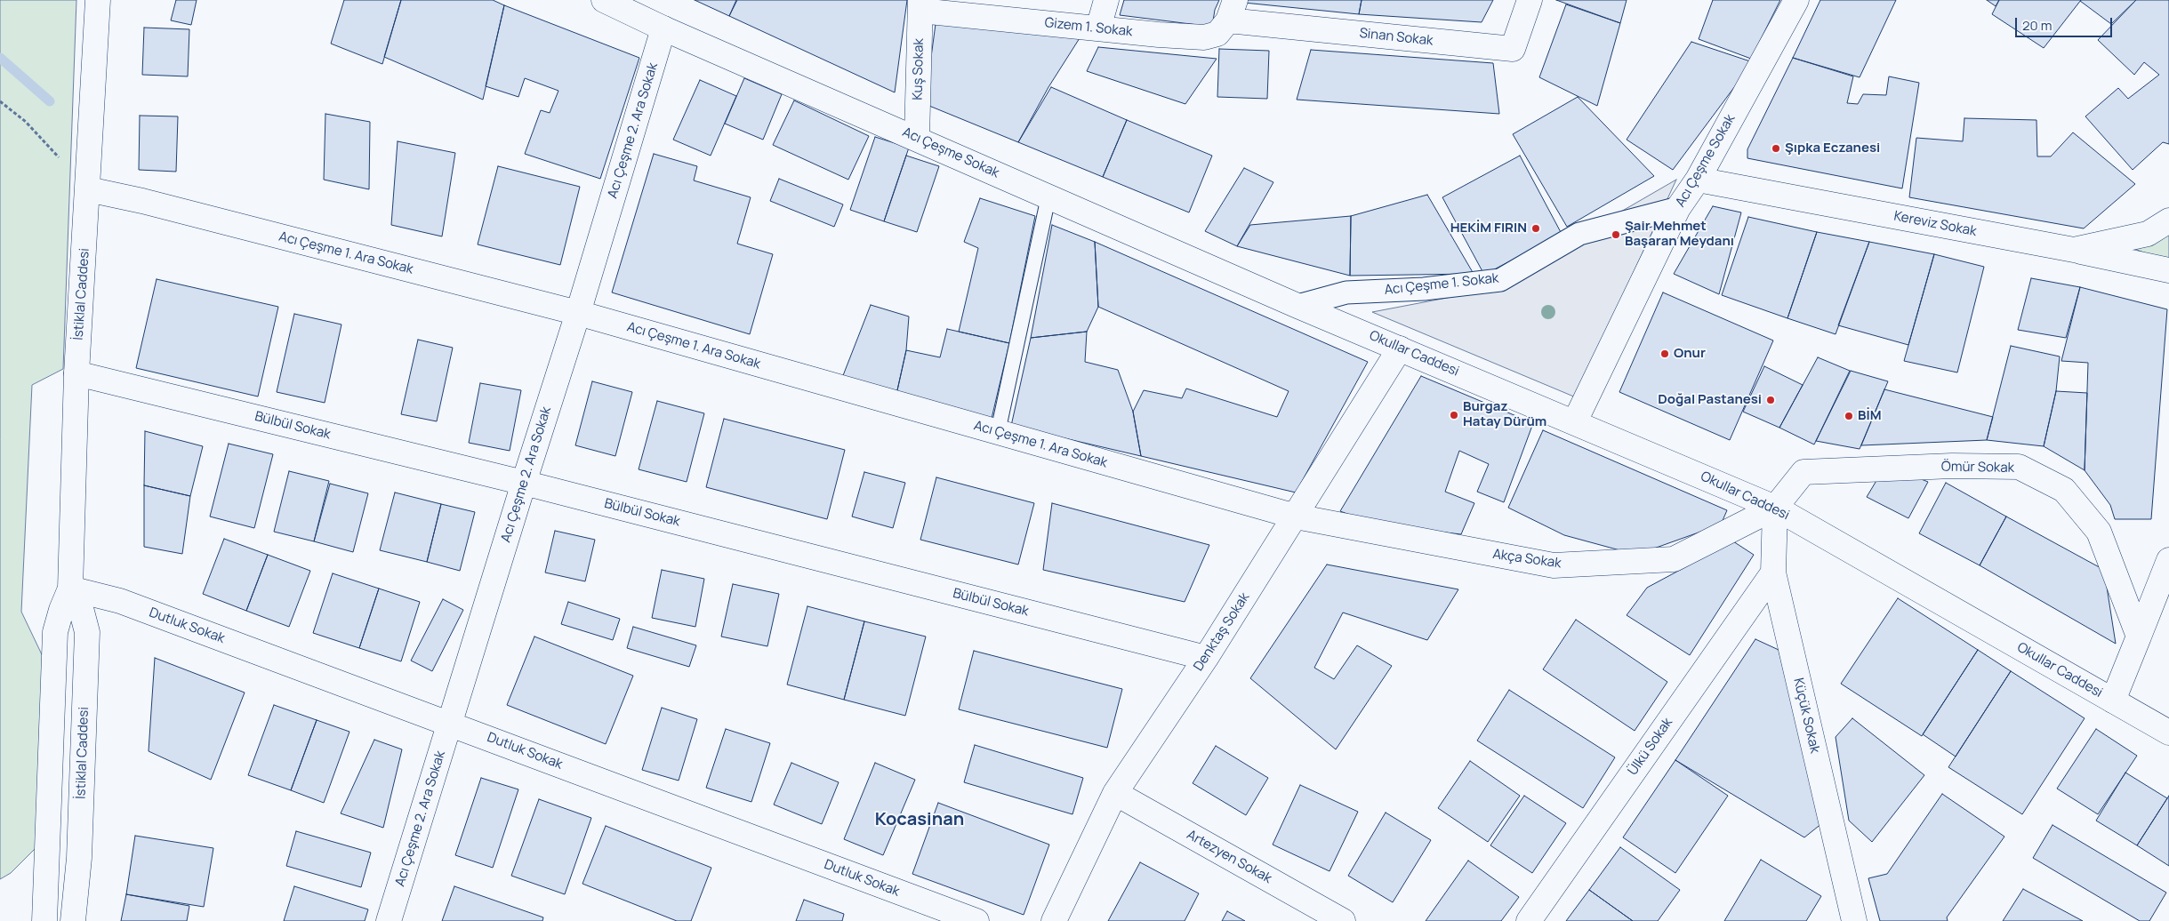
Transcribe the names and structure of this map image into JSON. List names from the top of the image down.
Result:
{
  "streets": {
    "street": [
      "Gizem 1. Sokak",
      "Sinan Sokak",
      "Kuş Sokak",
      "Acı Çeşme 2. Ara Sokak",
      "Acı Çeşme Sokak",
      "Kereviz Sokak",
      "Acı Çeşme 1. Ara Sokak",
      "Acı Çeşme 1. Sokak",
      "İstiklal Caddesi",
      "Okullar Caddesi",
      "Bülbül Sokak",
      "Ömür Sokak",
      "Akça Sokak",
      "Dutluk Sokak",
      "Denktaş Sokak",
      "Küçük Sokak",
      "Ülkü Sokak",
      "Artezyen Sokak"
    ]
  },
  "crossings": [
    ["Gizem 1. Sokak", "Sinan Sokak"],
    ["Gizem 1. Sokak", "Kuş Sokak"],
    ["Kuş Sokak", "Acı Çeşme Sokak"],
    ["Acı Çeşme 2. Ara Sokak", "Acı Çeşme Sokak"],
    ["Acı Çeşme 2. Ara Sokak", "Acı Çeşme 1. Ara Sokak"],
    ["Acı Çeşme 2. Ara Sokak", "Bülbül Sokak"],
    ["Acı Çeşme 2. Ara Sokak", "Dutluk Sokak"],
    ["Acı Çeşme Sokak", "Kereviz Sokak"],
    ["Acı Çeşme Sokak", "Acı Çeşme 1. Sokak"],
    ["Acı Çeşme Sokak", "Okullar Caddesi"],
    ["Acı Çeşme 1. Ara Sokak", "İstiklal Caddesi"],
    ["Acı Çeşme 1. Ara Sokak", "Akça Sokak"],
    ["Acı Çeşme 1. Ara Sokak", "Denktaş Sokak"],
    ["Acı Çeşme 1. Sokak", "Okullar Caddesi"],
    ["İstiklal Caddesi", "Bülbül Sokak"],
    ["İstiklal Caddesi", "Dutluk Sokak"],
    ["Okullar Caddesi", "Ömür Sokak"],
    ["Okullar Caddesi", "Akça Sokak"],
    ["Okullar Caddesi", "Denktaş Sokak"],
    ["Okullar Caddesi", "Küçük Sokak"],
    ["Bülbül Sokak", "Denktaş Sokak"],
    ["Ömür Sokak", "Akça Sokak"],
    ["Ömür Sokak", "Küçük Sokak"],
    ["Akça Sokak", "Denktaş Sokak"],
    ["Akça Sokak", "Küçük Sokak"],
    ["Denktaş Sokak", "Artezyen Sokak"],
    ["Küçük Sokak", "Ülkü Sokak"]
  ],
  "districts": ["Kocasinan"],
  "places": [
    "Şıpka Eczanesi",
    "HEKİM FIRIN",
    "Şair Mehmet Başaran Meydanı",
    "Onur",
    "Doğal Pastanesi",
    "Burgaz Hatay Dürüm",
    "BİM"
  ],
  "scale_bar": "20 m"
}
